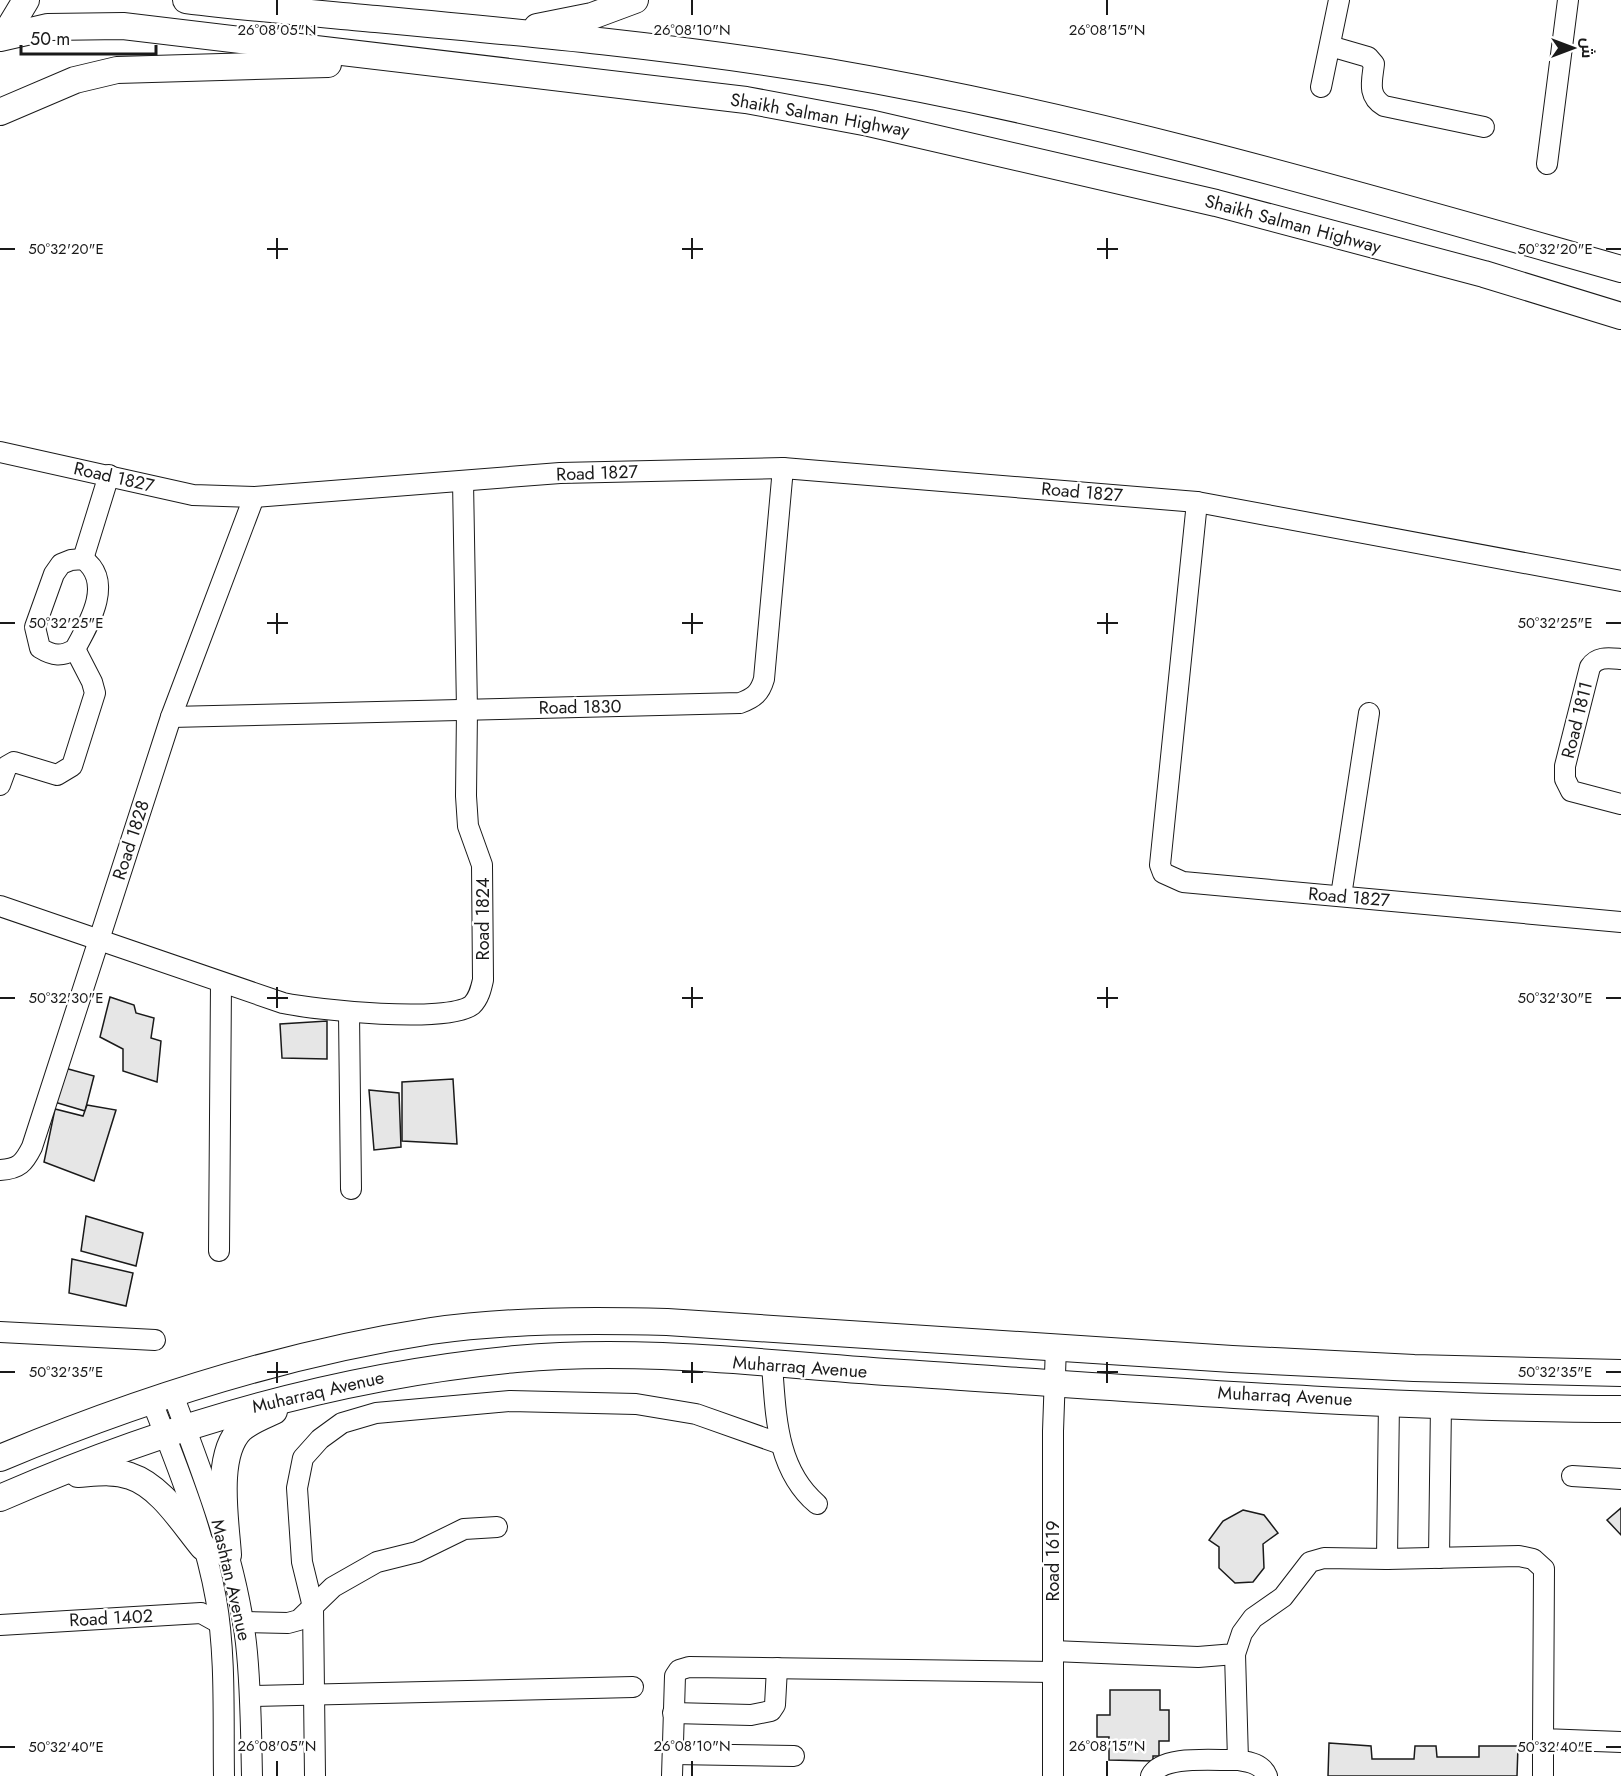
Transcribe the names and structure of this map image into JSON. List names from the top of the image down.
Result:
{
  "streets": {
    "main road": ["Shaikh Salman Highway", "Muharraq Avenue"],
    "street": [
      "Road 1827",
      "Road 1830",
      "Road 1811",
      "Road 1828",
      "Road 1824",
      "Road 1619",
      "Mashtan Avenue",
      "Road 1402"
    ]
  },
  "crossings": [
    ["Road 1827", "Road 1830"],
    ["Road 1827", "Road 1828"],
    ["Road 1827", "Road 1824"],
    ["Road 1830", "Road 1828"],
    ["Road 1830", "Road 1824"],
    ["Road 1828", "Road 1824"],
    ["Muharraq Avenue", "Road 1619"],
    ["Muharraq Avenue", "Mashtan Avenue"],
    ["Mashtan Avenue", "Road 1402"]
  ],
  "scale_bar": "50 m",
  "north": "right",
  "coordinates": [
    "26°08'05\"N",
    "26°08'10\"N",
    "26°08'15\"N",
    "50°32'20\"E",
    "50°32'25\"E",
    "50°32'30\"E",
    "50°32'35\"E",
    "50°32'40\"E"
  ]
}
